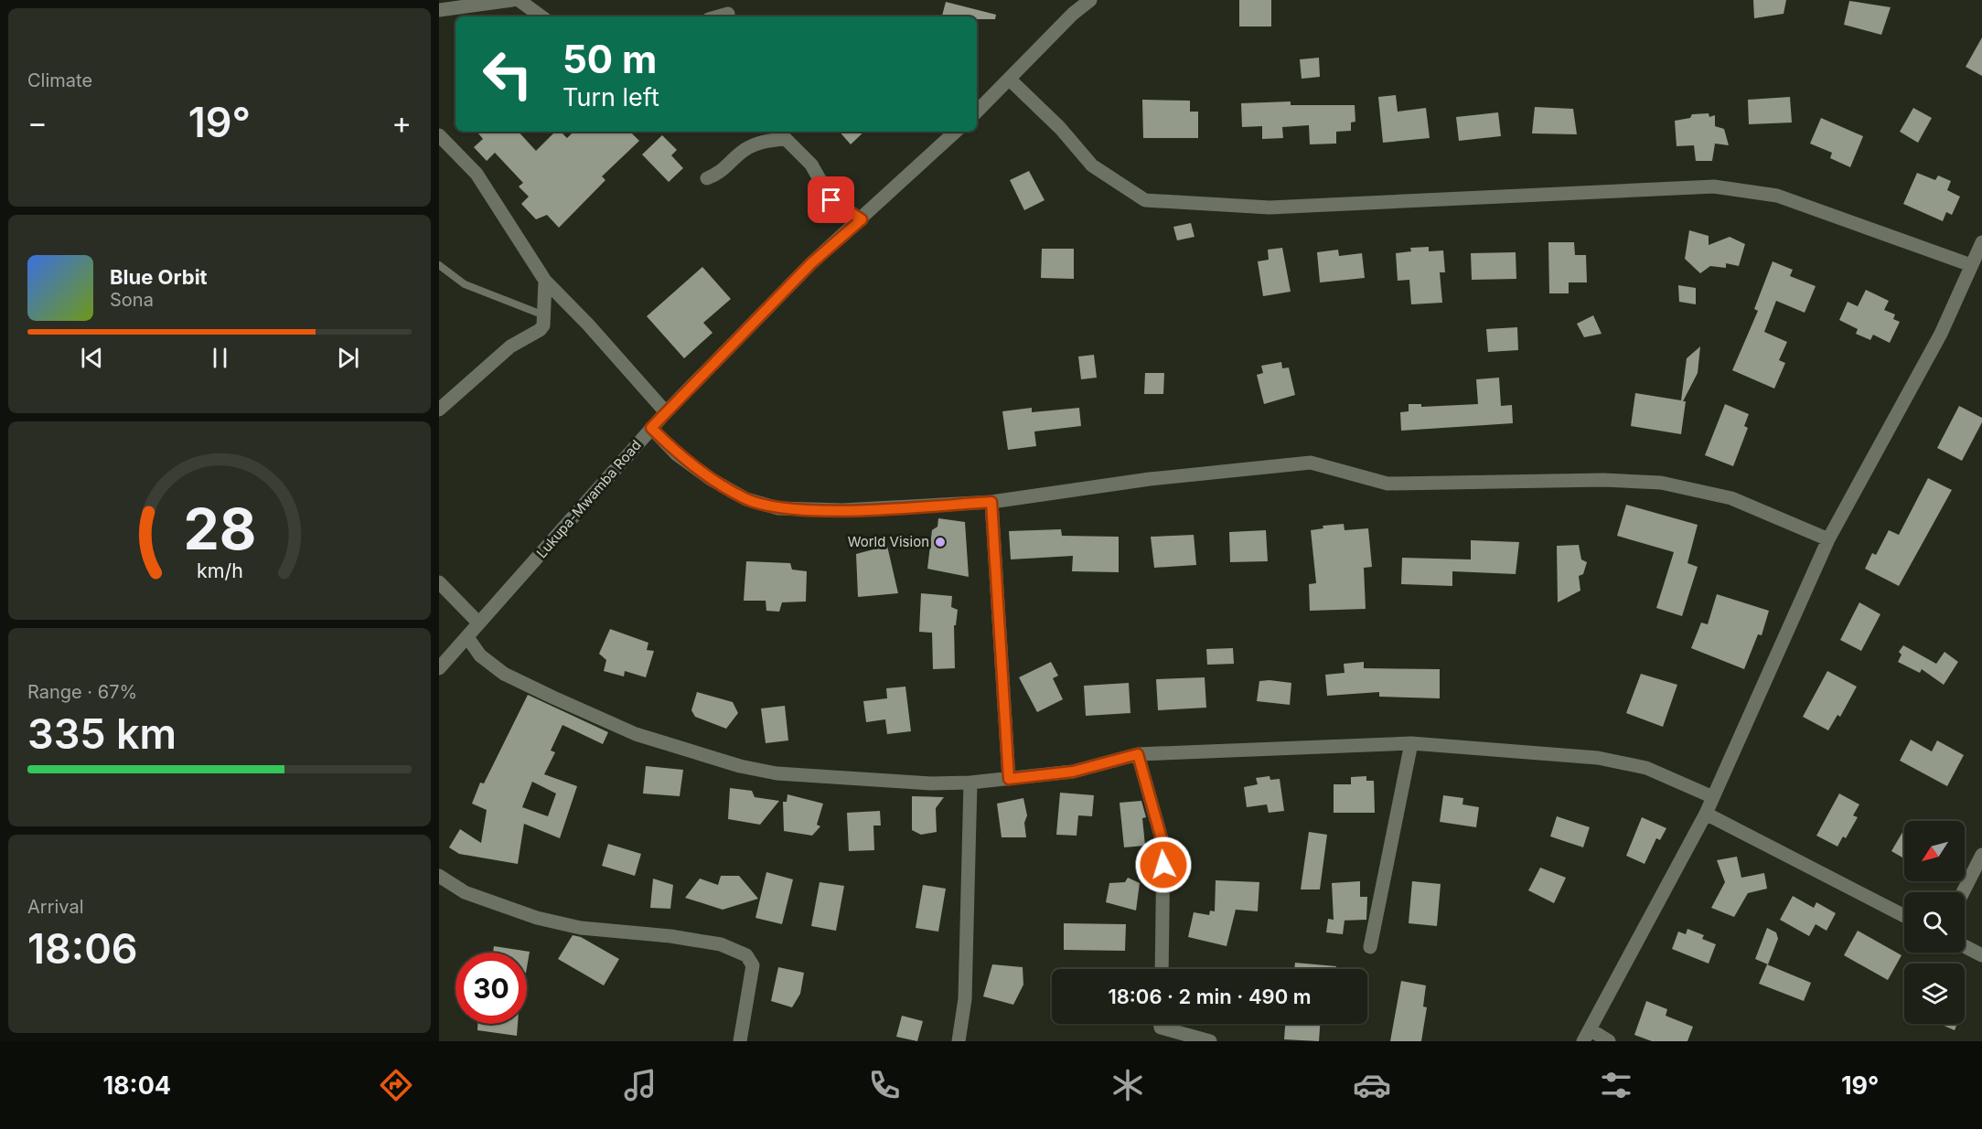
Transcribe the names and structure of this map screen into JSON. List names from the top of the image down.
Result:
{
  "streets": {
    "street": ["Lukupa-Mwamba Road"]
  },
  "places": ["World Vision"],
  "north": "bottom left",
  "page": {
    "tile": [
      "Climate",
      ["Range · 67%", "335 km"],
      ["Arrival", "18:06"]
    ],
    "turn": ["50 m", "Turn left"],
    "heat": ["−", "19°", "+"],
    "song": ["Blue Orbit", "Sona"],
    "limit": "30",
    "trip": "18:06 · 2 min · 490 m",
    "tabs": ["18:04", "19°"],
    "gauge": ["28", "km/h"]
  }
}
